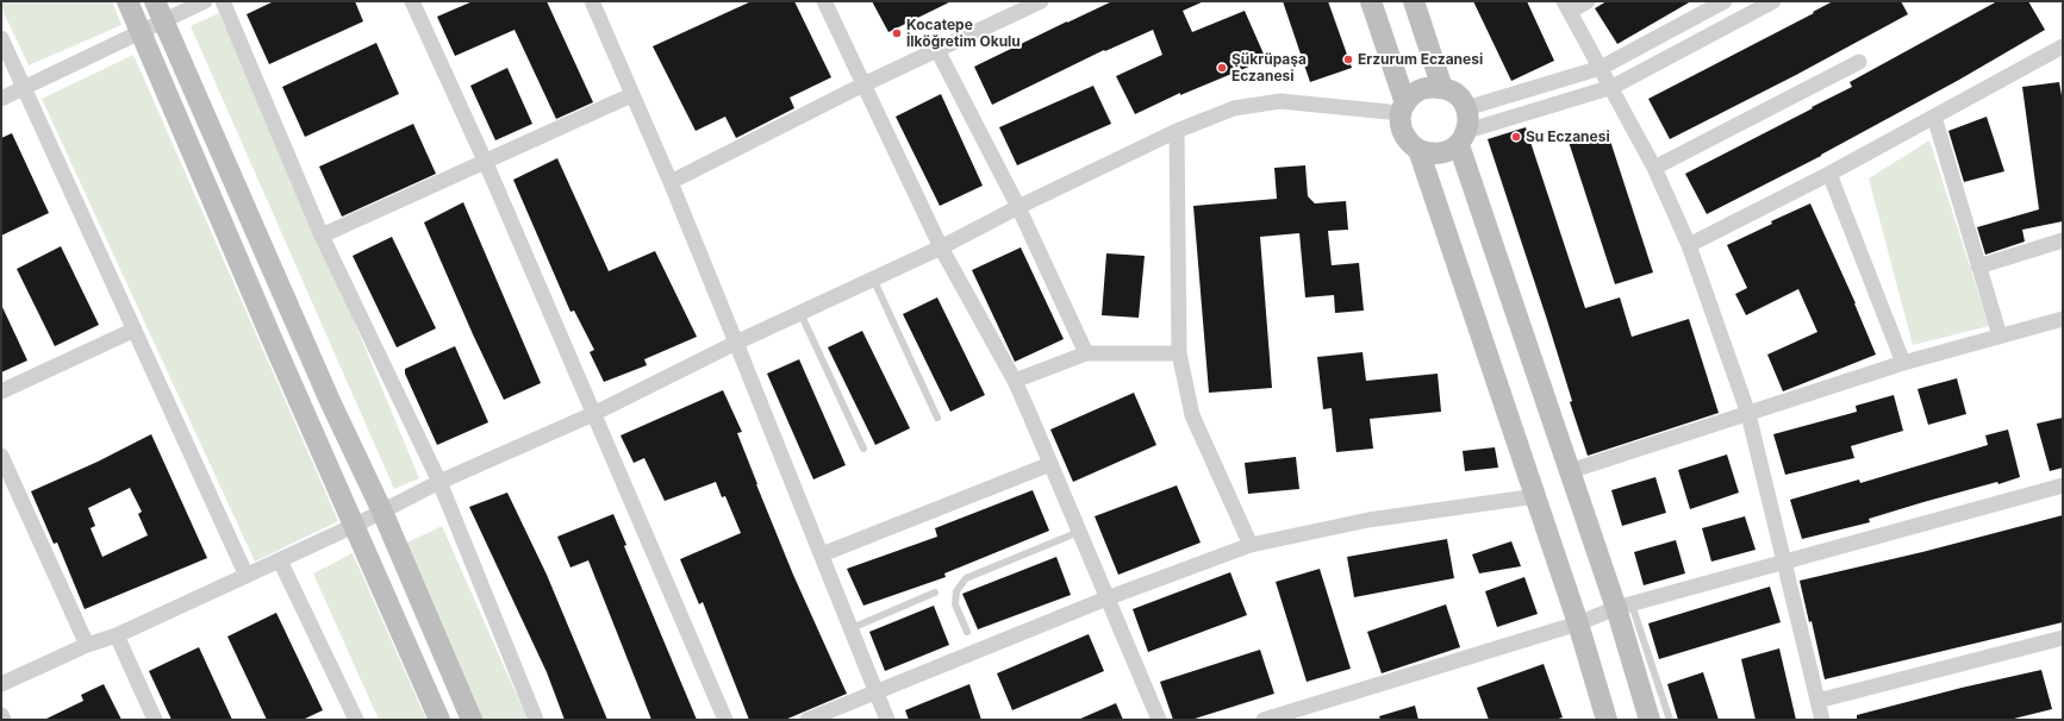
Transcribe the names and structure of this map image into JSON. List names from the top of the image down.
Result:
{
  "places": [
    "Kocatepe İlköğretim Okulu",
    "Erzurum Eczanesi",
    "Şükrüpaşa Eczanesi",
    "Su Eczanesi"
  ]
}
